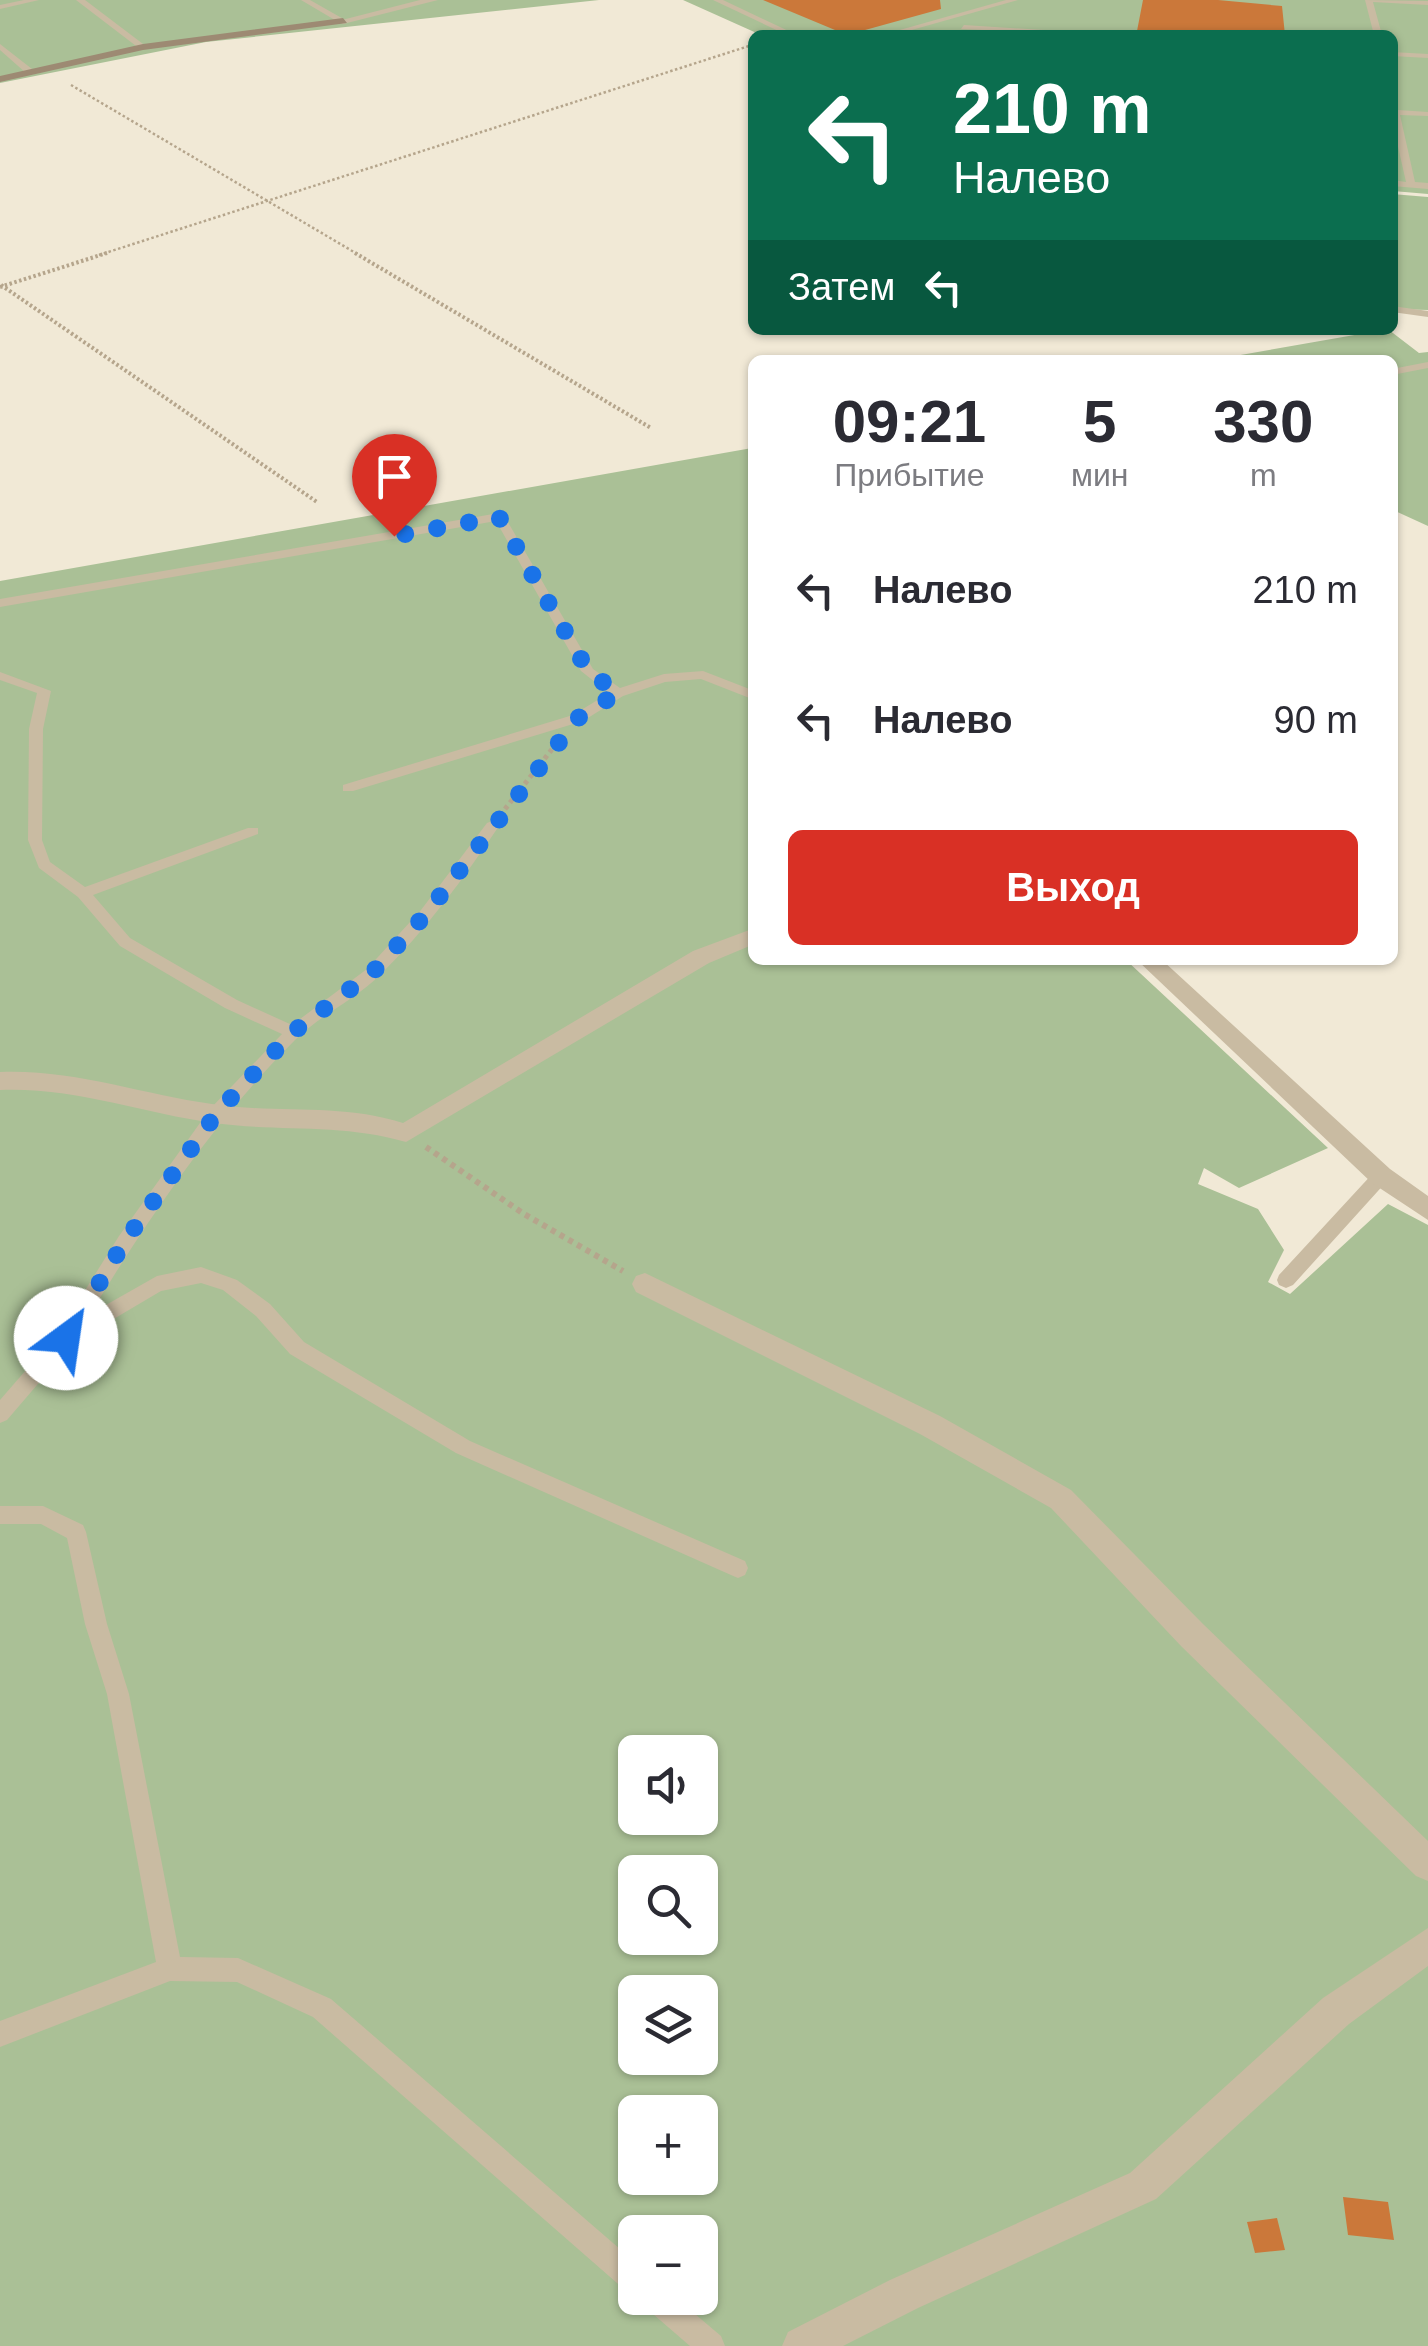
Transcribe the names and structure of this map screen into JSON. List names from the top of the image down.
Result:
{
  "page": {
    "turn": ["210 m", "Налево"],
    "then": "Затем",
    "eta": [
      "09:21",
      "Прибытие",
      "5",
      "мин",
      "330",
      "m"
    ],
    "list": [
      {
        "name": "Налево",
        "value": "210 m"
      },
      {
        "name": "Налево",
        "value": "90 m"
      }
    ],
    "buttons": "Выход",
    "map_buttons": ["+", "−"]
  }
}
